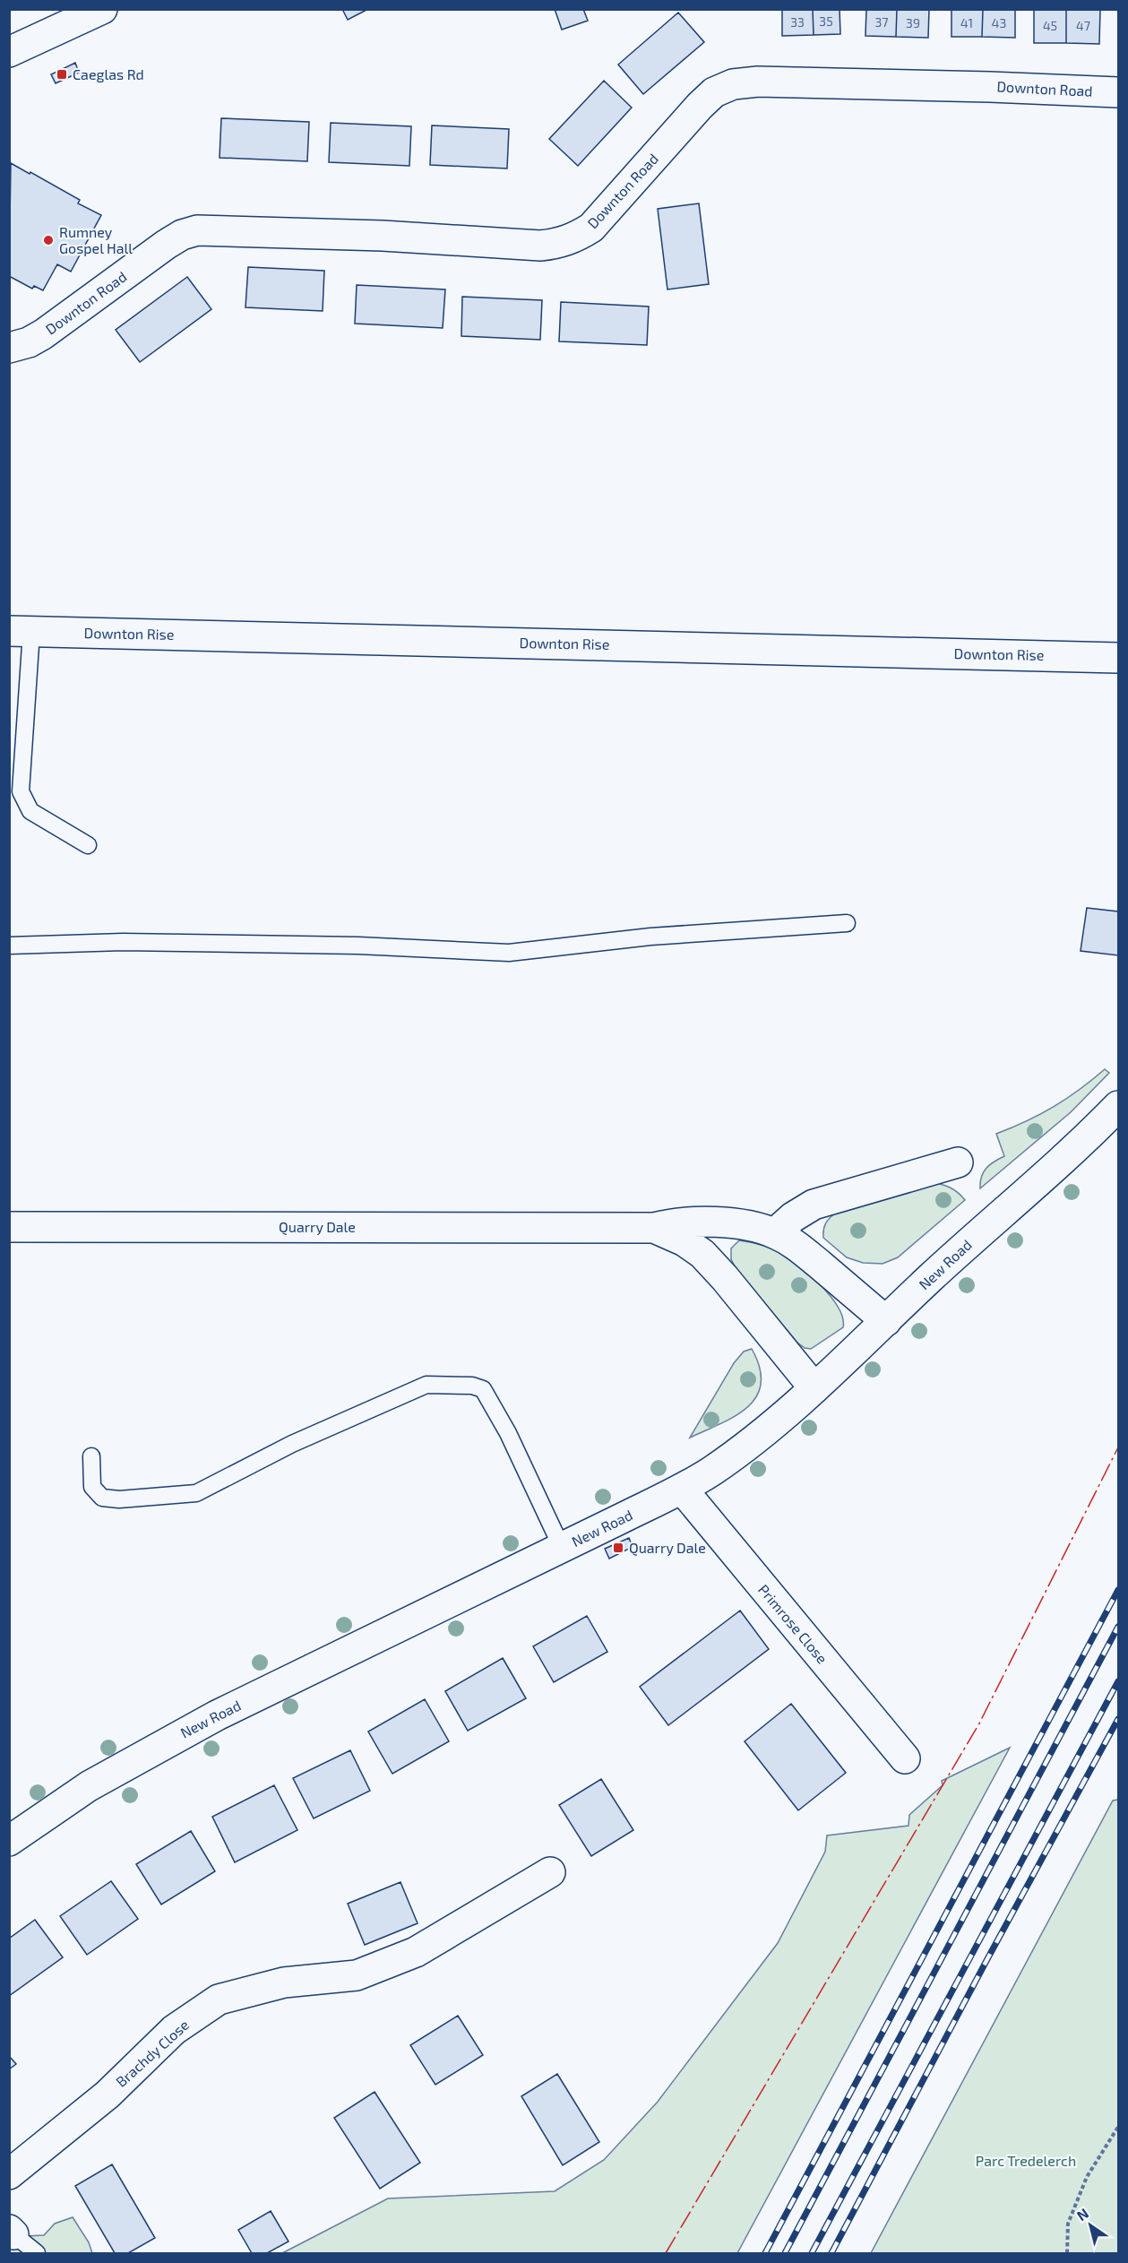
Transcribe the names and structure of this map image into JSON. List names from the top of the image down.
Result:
{
  "streets": {
    "street": [
      "Downton Road",
      "Downton Rise",
      "Quarry Dale",
      "New Road",
      "Primrose Close",
      "Brachdy Close"
    ]
  },
  "crossings": [
    ["Quarry Dale", "New Road"],
    ["New Road", "Primrose Close"]
  ],
  "parks": ["Parc Tredelerch"],
  "places": {
    "transit": ["Caeglas Rd", "Quarry Dale"],
    "other": ["Rumney Gospel Hall"]
  },
  "house_numbers": [
    "35",
    "33",
    "37",
    "39",
    "41",
    "43",
    "45",
    "47"
  ],
  "north": "top left"
}
